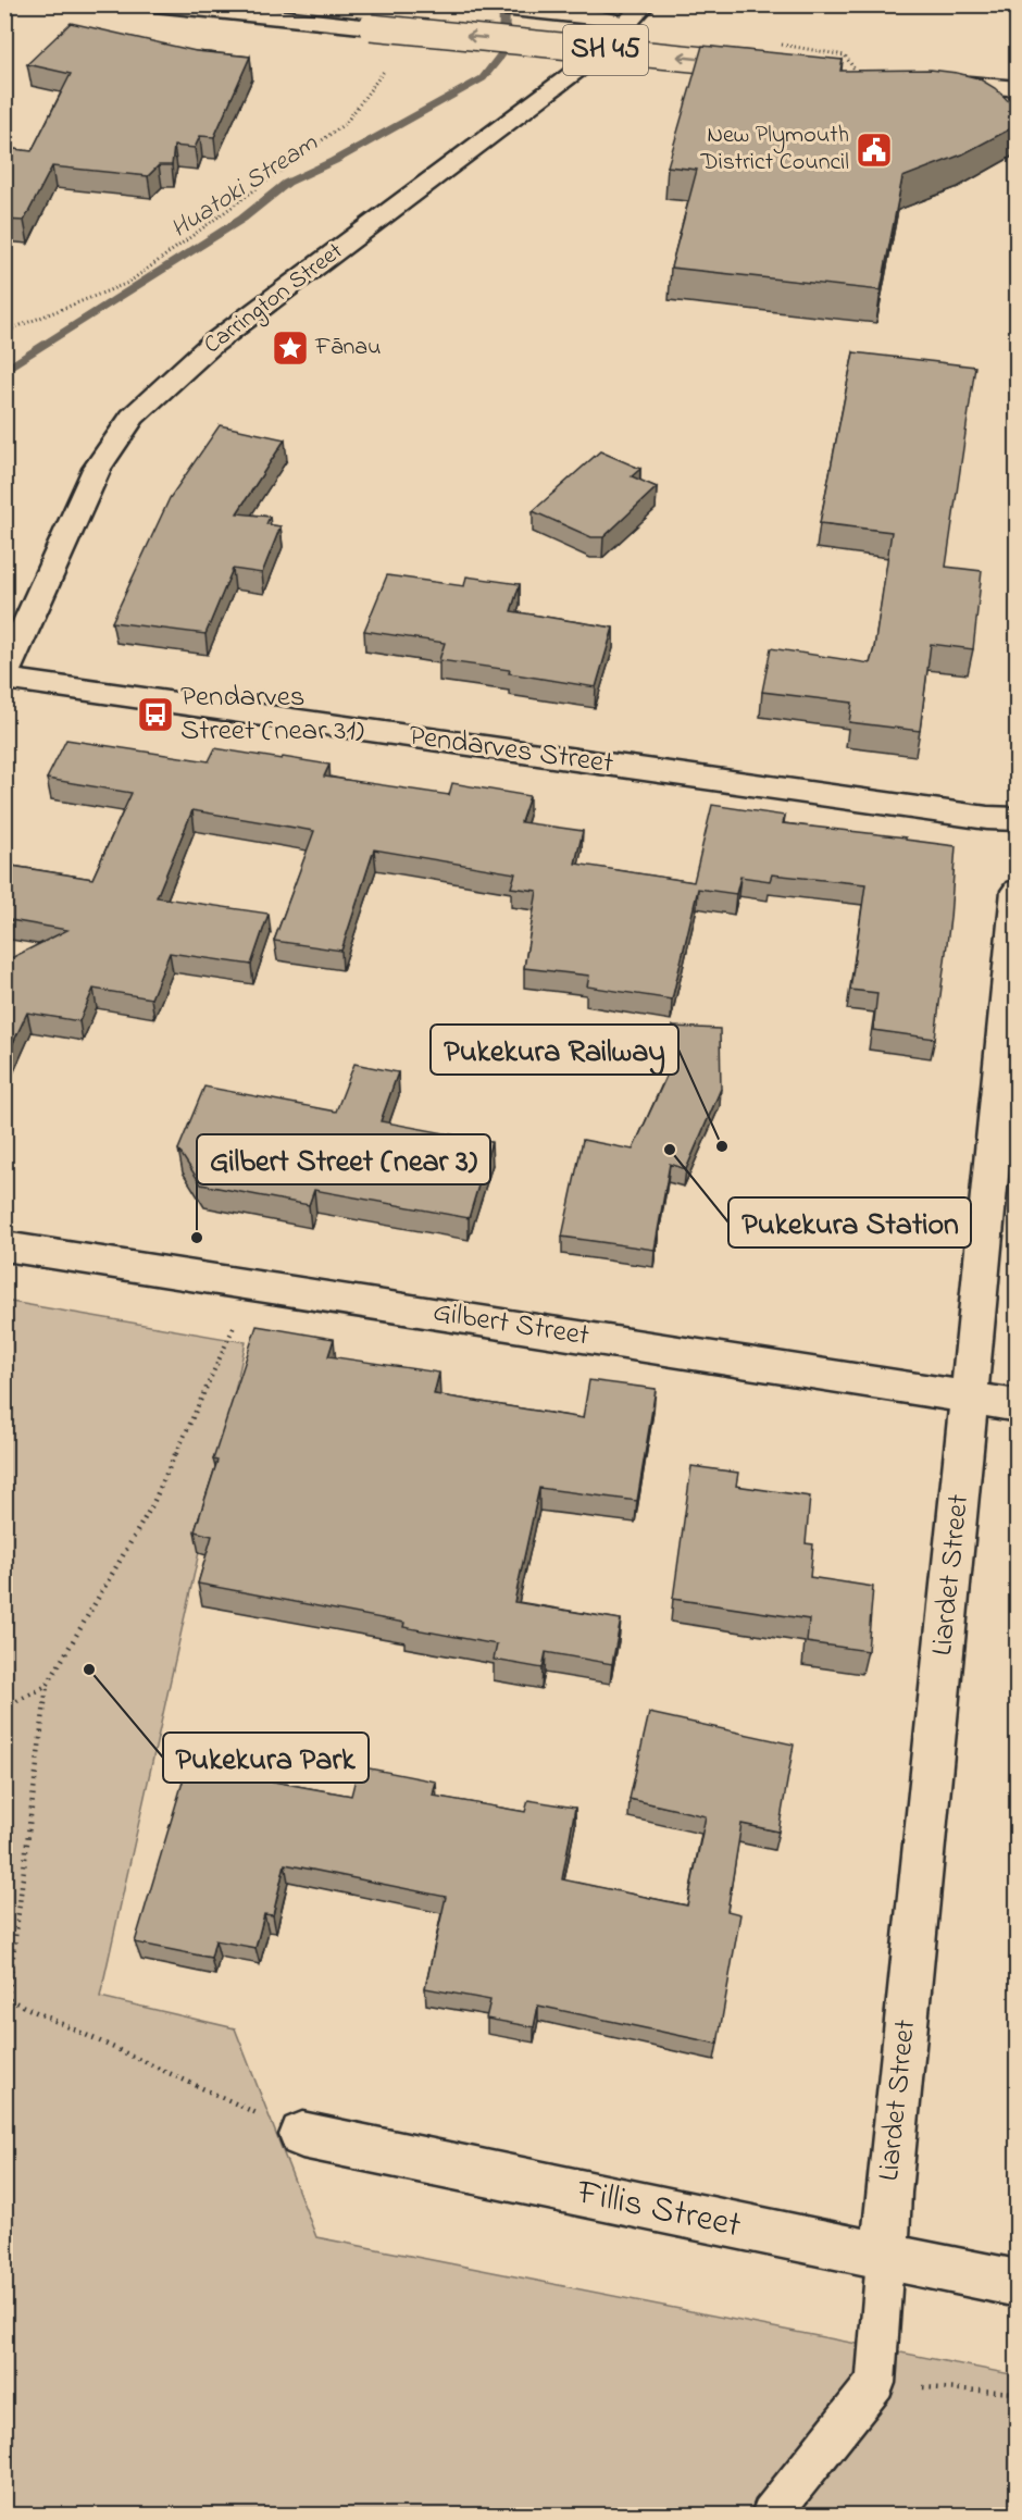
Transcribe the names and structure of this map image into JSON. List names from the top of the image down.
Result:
{
  "streets": {
    "street": [
      "SH 45",
      "Carrington Street",
      "Pendarves Street",
      "Gilbert Street",
      "Liardet Street",
      "Fillis Street"
    ]
  },
  "crossings": [
    ["Carrington Street", "Pendarves Street"],
    ["Gilbert Street", "Liardet Street"],
    ["Liardet Street", "Fillis Street"]
  ],
  "water": ["Huatoki Stream"],
  "places": {
    "public building": ["New Plymouth District Council"],
    "place": ["Fānau"],
    "bus stop": ["Pendarves Street (near 31)"],
    "other": [
      "Pukekura Railway",
      "Pukekura Station",
      "Gilbert Street (near 3)",
      "Pukekura Park"
    ]
  }
}
